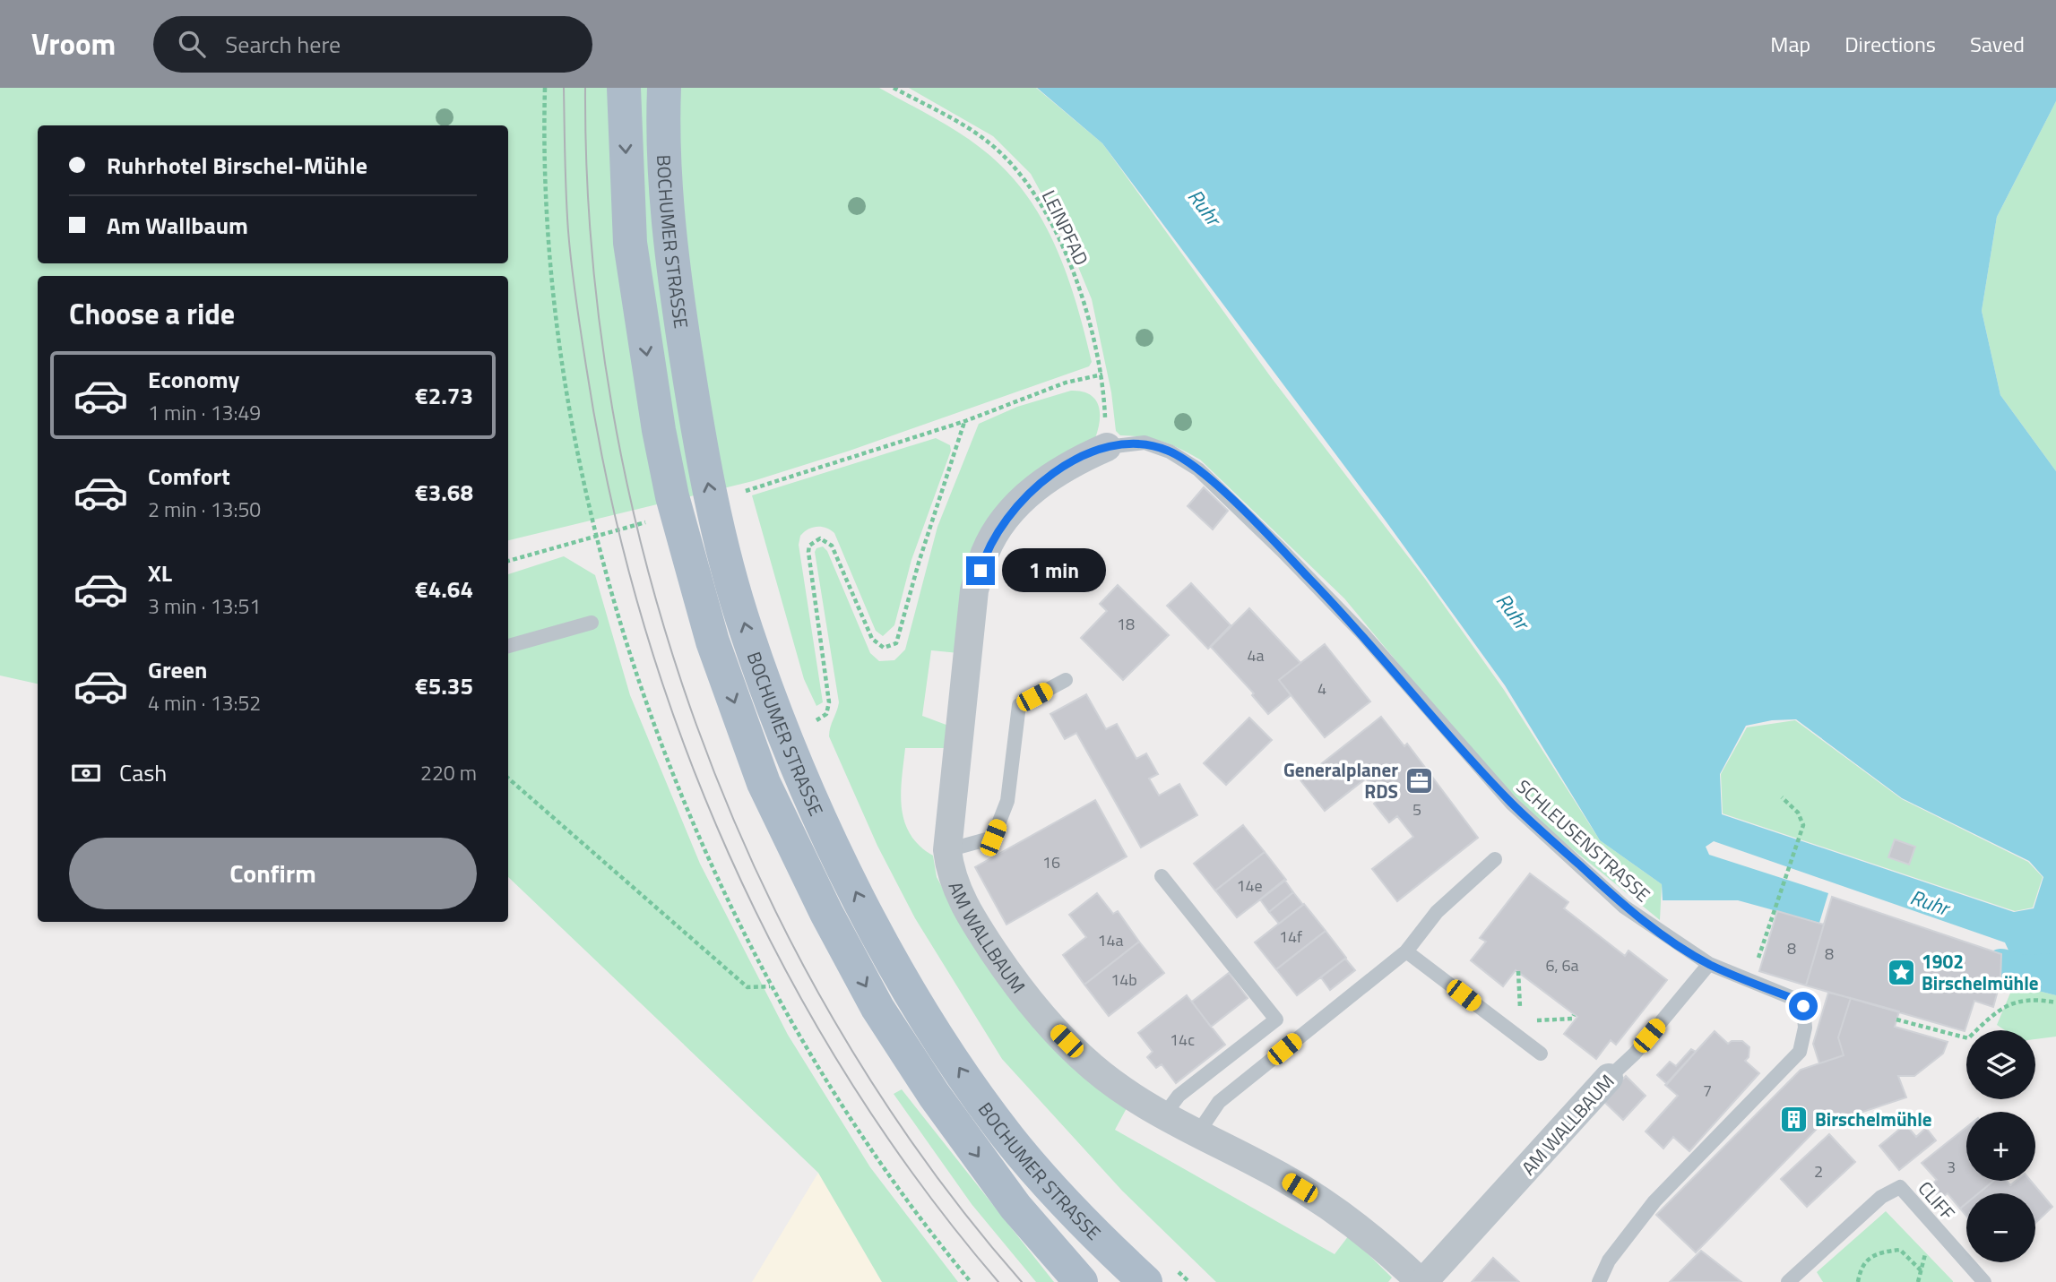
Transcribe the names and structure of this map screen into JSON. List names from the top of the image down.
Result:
{
  "streets": {
    "main road": ["BOCHUMER STRASSE"],
    "street": ["AM WALLBAUM"],
    "lane": ["SCHLEUSENSTRASSE", "CLIFF"],
    "path": ["LEINPFAD"]
  },
  "crossings": [
    ["LEINPFAD", "SCHLEUSENSTRASSE"],
    ["LEINPFAD", "AM WALLBAUM"],
    ["SCHLEUSENSTRASSE", "AM WALLBAUM"]
  ],
  "water": ["Ruhr"],
  "places": {
    "office": ["Generalplaner RDS"],
    "place": ["1902 Birschelmühle"],
    "building": ["Birschelmühle"]
  },
  "house_numbers": [
    "18",
    "4a",
    "4",
    "5",
    "16",
    "14e",
    "14f",
    "14a",
    "8",
    "8",
    "6, 6a",
    "14b",
    "14c",
    "7",
    "3",
    "2"
  ],
  "page": {
    "header": "Vroom",
    "search": "Search here",
    "nav": ["Map", "Directions", "Saved"],
    "banner": ["Ruhrhotel Birschel-Mühle", "Am Wallbaum"],
    "heading": "Choose a ride",
    "list": [
      {
        "name": "Economy",
        "note": "1 min · 13:49",
        "value": "€2.73"
      },
      {
        "name": "Comfort",
        "note": "2 min · 13:50",
        "value": "€3.68"
      },
      {
        "name": "XL",
        "note": "3 min · 13:51",
        "value": "€4.64"
      },
      {
        "name": "Green",
        "note": "4 min · 13:52",
        "value": "€5.35"
      }
    ],
    "bubble": "1 min",
    "pay": ["Cash", "220 m"],
    "buttons": "Confirm",
    "map_buttons": ["+", "−"]
  }
}
